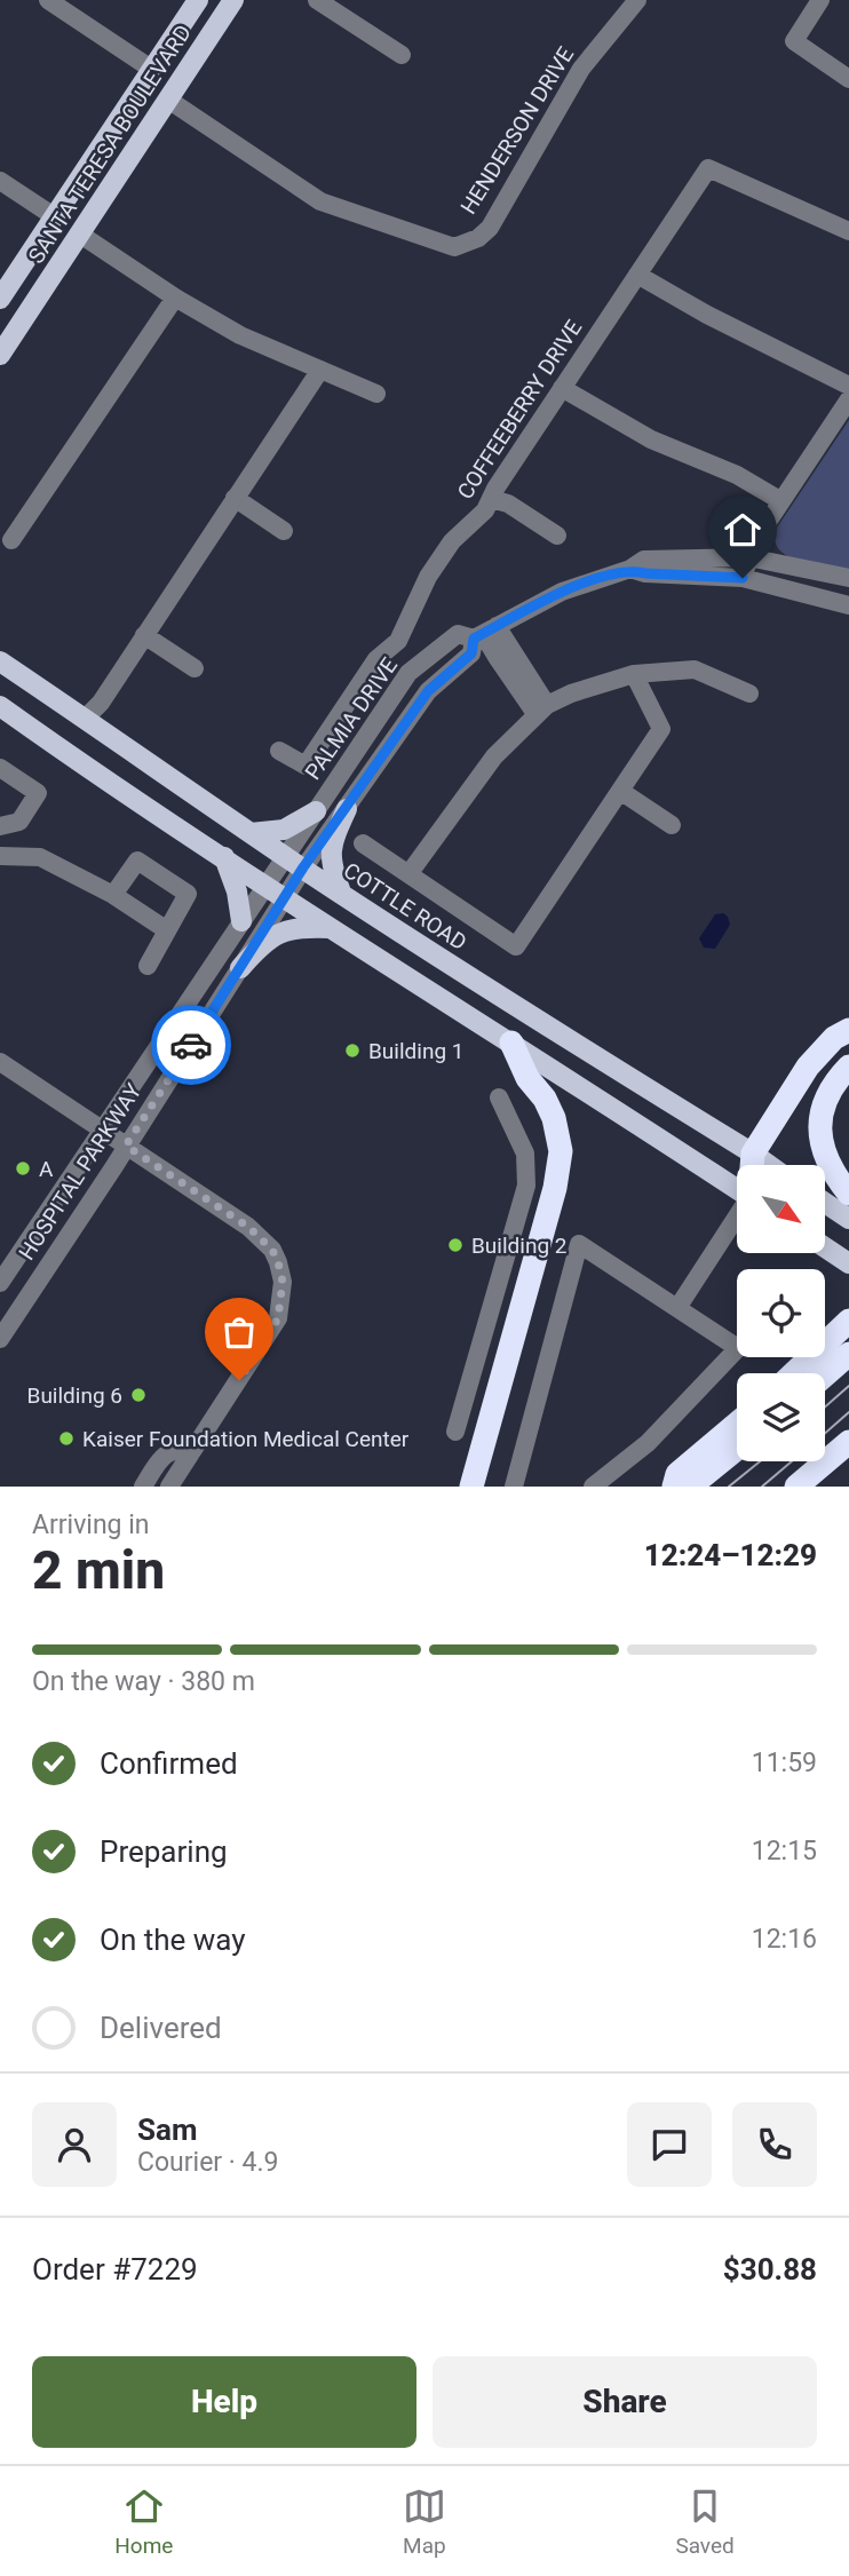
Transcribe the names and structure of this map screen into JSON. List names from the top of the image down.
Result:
{
  "streets": {
    "main road": ["SANTA TERESA BOULEVARD", "COTTLE ROAD"],
    "street": [
      "HENDERSON DRIVE",
      "COFFEEBERRY DRIVE",
      "PALMIA DRIVE",
      "HOSPITAL PARKWAY"
    ]
  },
  "crossings": [
    ["HENDERSON DRIVE", "SANTA TERESA BOULEVARD"],
    ["PALMIA DRIVE", "COTTLE ROAD"],
    ["PALMIA DRIVE", "HOSPITAL PARKWAY"],
    ["COTTLE ROAD", "HOSPITAL PARKWAY"]
  ],
  "places": [
    "Building 1",
    "A",
    "Building 2",
    "Building 6",
    "Kaiser Foundation Medical Center"
  ],
  "north": "bottom right",
  "page": {
    "heading": ["2 min", "Arriving in", "12:24–12:29"],
    "panel": [
      "Sam",
      "Courier · 4.9",
      "Order #7229",
      "$30.88"
    ],
    "bar": "On the way · 380 m",
    "list": [
      ["Confirmed", "11:59"],
      ["Preparing", "12:15"],
      ["On the way", "12:16"],
      "Delivered"
    ],
    "buttons": ["Help", "Share"],
    "tabs": ["Home", "Map", "Saved"]
  }
}
